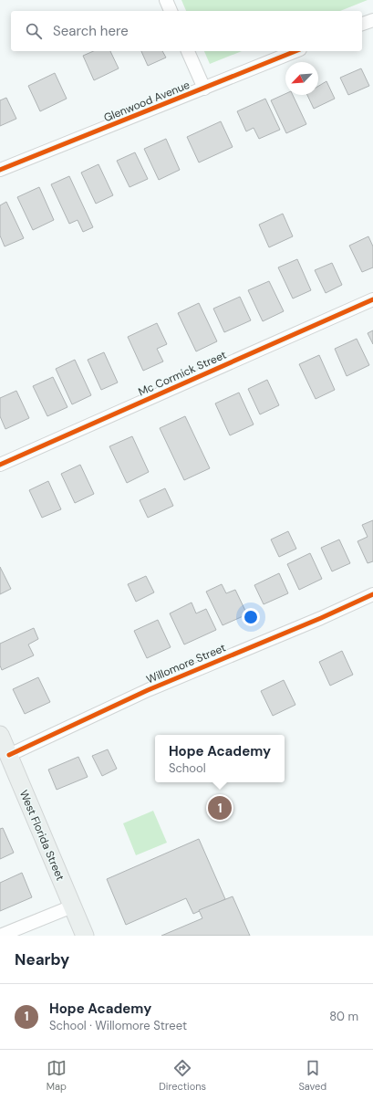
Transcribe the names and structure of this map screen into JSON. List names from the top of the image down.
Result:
{
  "streets": {
    "main road": ["West Florida Street"],
    "street": ["Glenwood Avenue", "Mc Cormick Street", "Willomore Street"]
  },
  "crossings": [
    ["Willomore Street", "West Florida Street"]
  ],
  "north": "bottom left",
  "page": {
    "search": "Search here",
    "popup": ["Hope Academy", "School"],
    "pins": "1",
    "heading": "Nearby",
    "list": [
      {
        "mark": "1",
        "name": "Hope Academy",
        "note": "School · Willomore Street",
        "value": "80 m"
      }
    ],
    "nav": ["Map", "Directions", "Saved"]
  }
}
